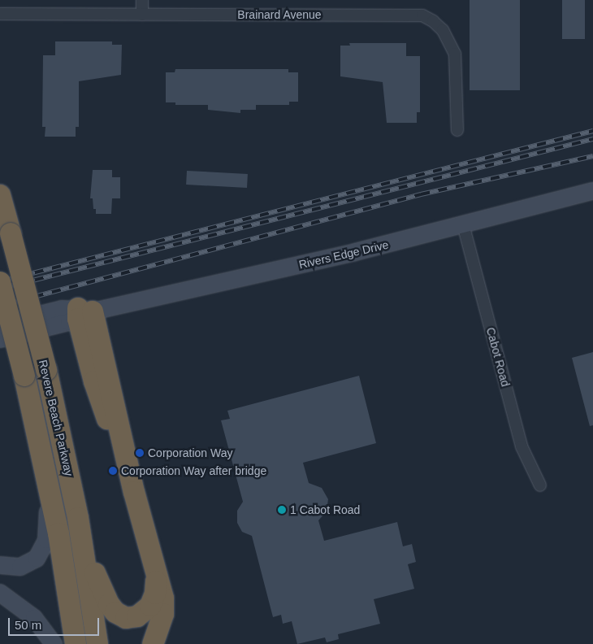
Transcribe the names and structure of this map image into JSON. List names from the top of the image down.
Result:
{
  "streets": {
    "highway": ["Revere Beach Parkway"],
    "main road": ["Rivers Edge Drive"],
    "street": ["Brainard Avenue", "Cabot Road"]
  },
  "crossings": [
    ["Rivers Edge Drive", "Cabot Road"]
  ],
  "places": ["Corporation Way", "Corporation Way after bridge", "1 Cabot Road"],
  "scale_bar": "50 m"
}
